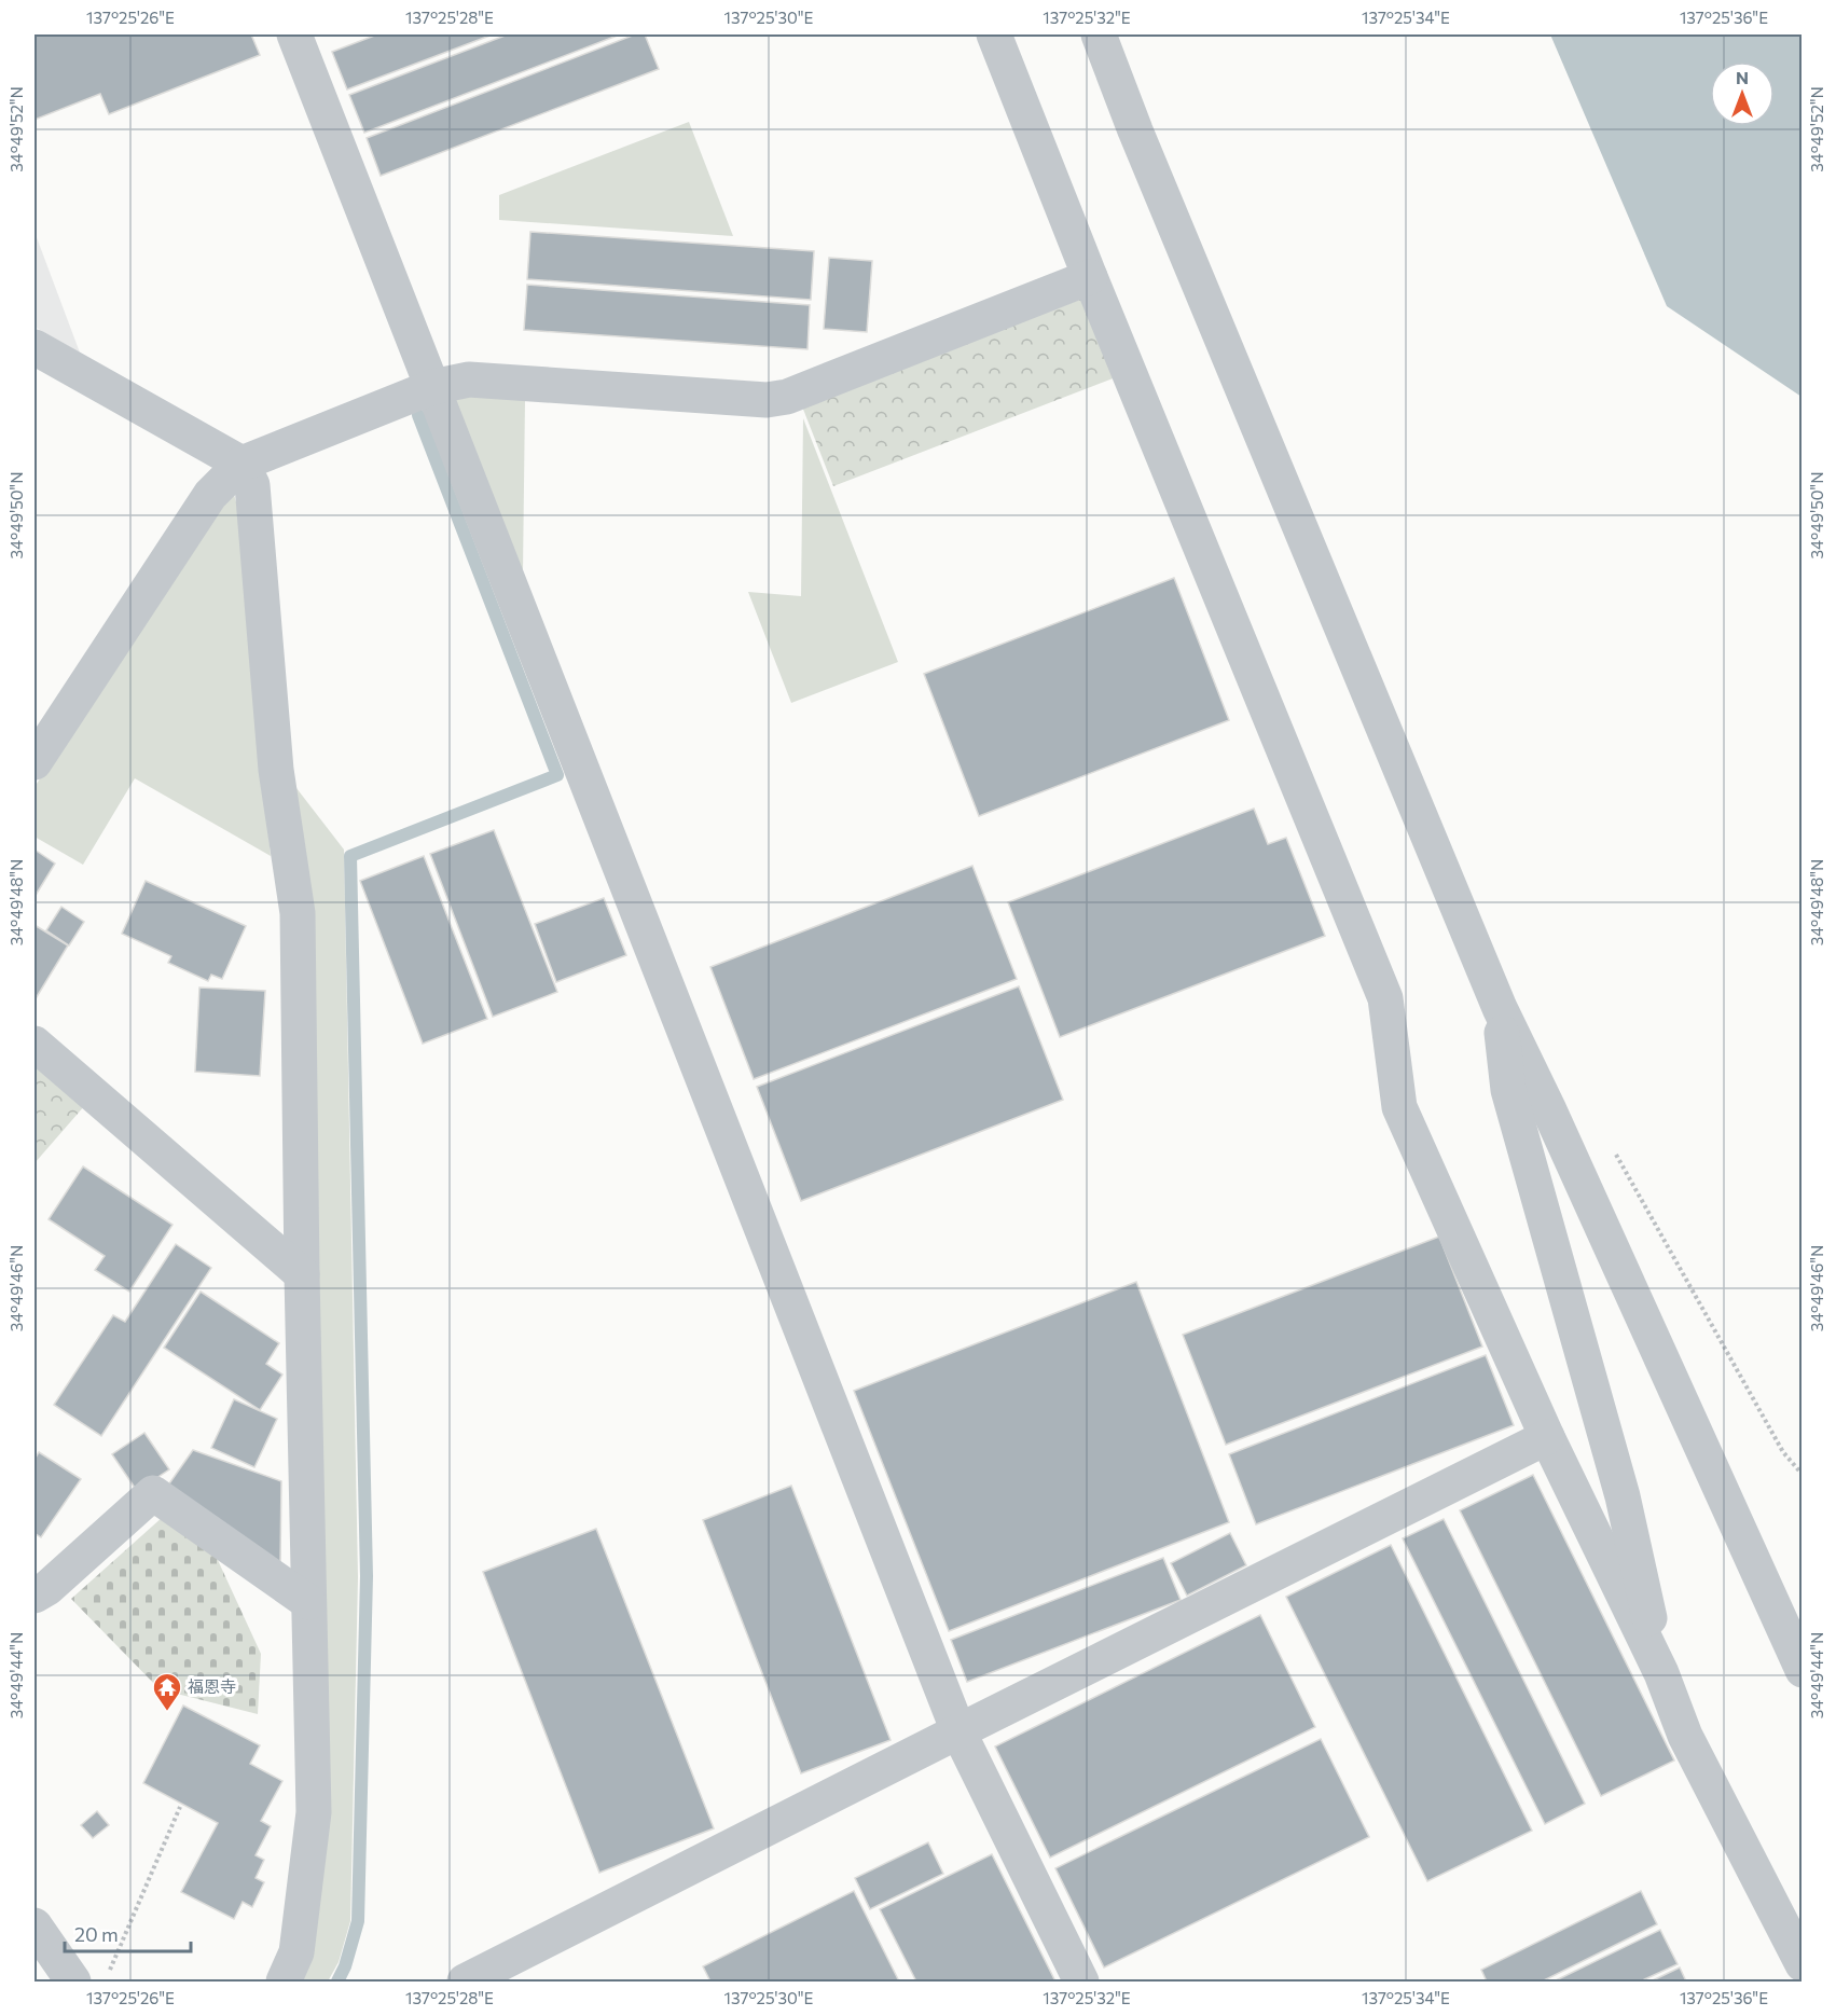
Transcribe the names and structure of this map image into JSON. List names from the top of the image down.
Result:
{
  "places": {
    "temple": ["福恩寺"]
  },
  "scale_bar": "20 m",
  "north": "top",
  "coordinates": [
    "137°25'26\"E",
    "137°25'28\"E",
    "137°25'30\"E",
    "137°25'32\"E",
    "137°25'34\"E",
    "137°25'36\"E",
    "34°49'52\"N",
    "34°49'50\"N",
    "34°49'48\"N",
    "34°49'46\"N",
    "34°49'44\"N"
  ]
}
